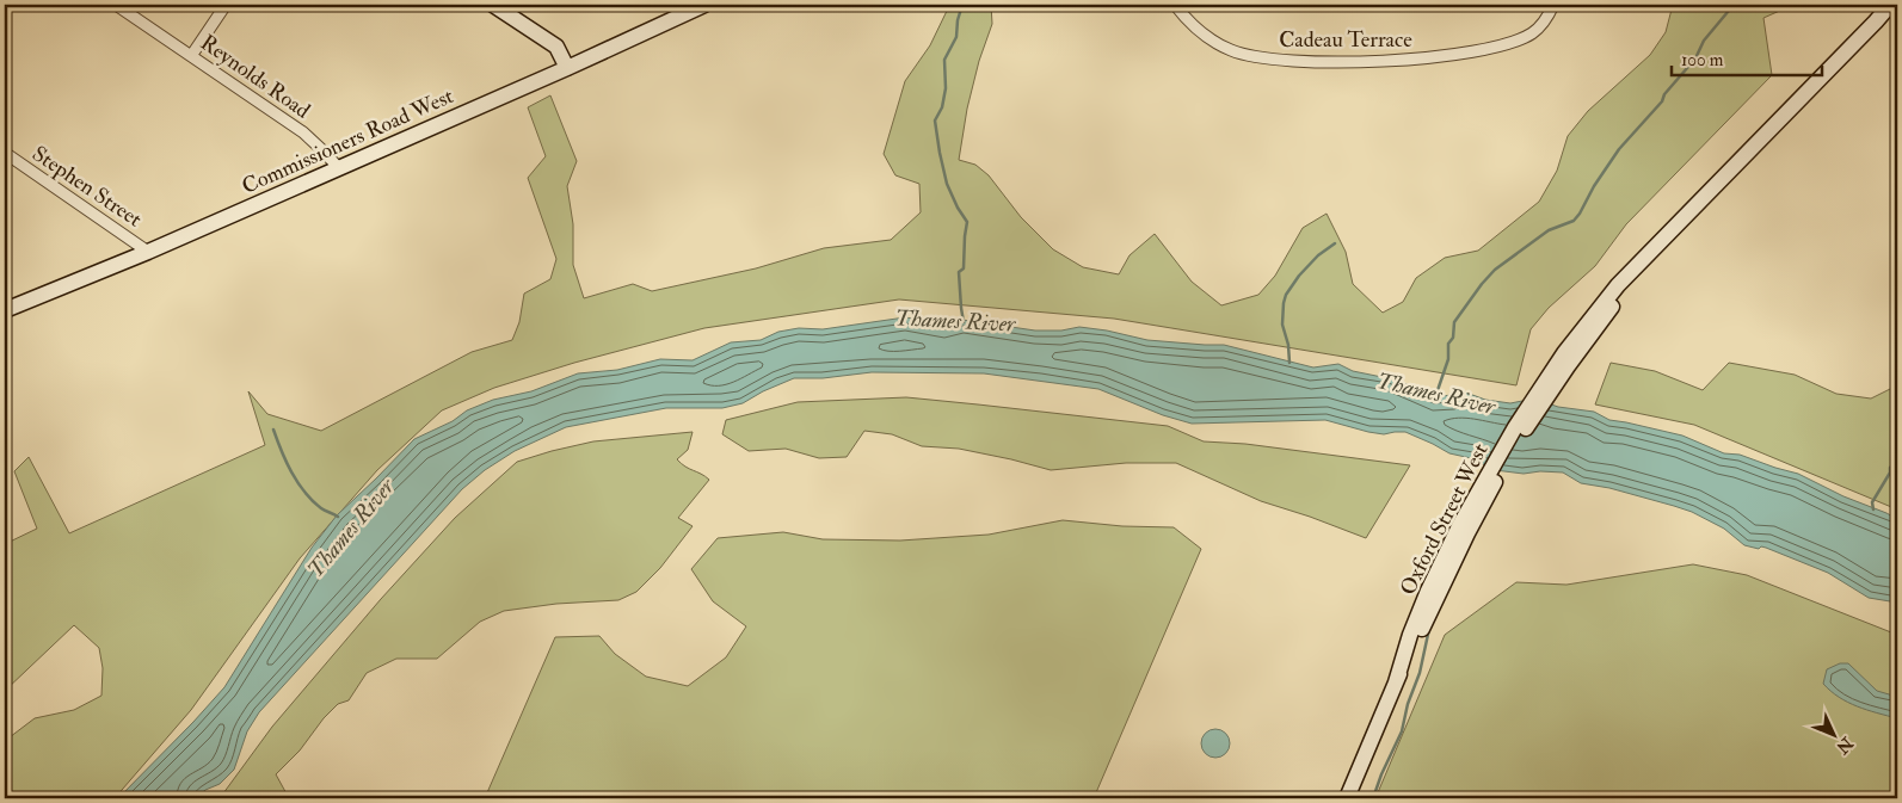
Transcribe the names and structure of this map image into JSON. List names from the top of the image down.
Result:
{
  "streets": {
    "main road": ["Commissioners Road West", "Oxford Street West"],
    "street": ["Cadeau Terrace", "Reynolds Road", "Stephen Street"]
  },
  "crossings": [
    ["Reynolds Road", "Commissioners Road West"],
    ["Commissioners Road West", "Stephen Street"]
  ],
  "water": ["Thames River"],
  "scale_bar": "100 m",
  "north": "bottom right"
}
